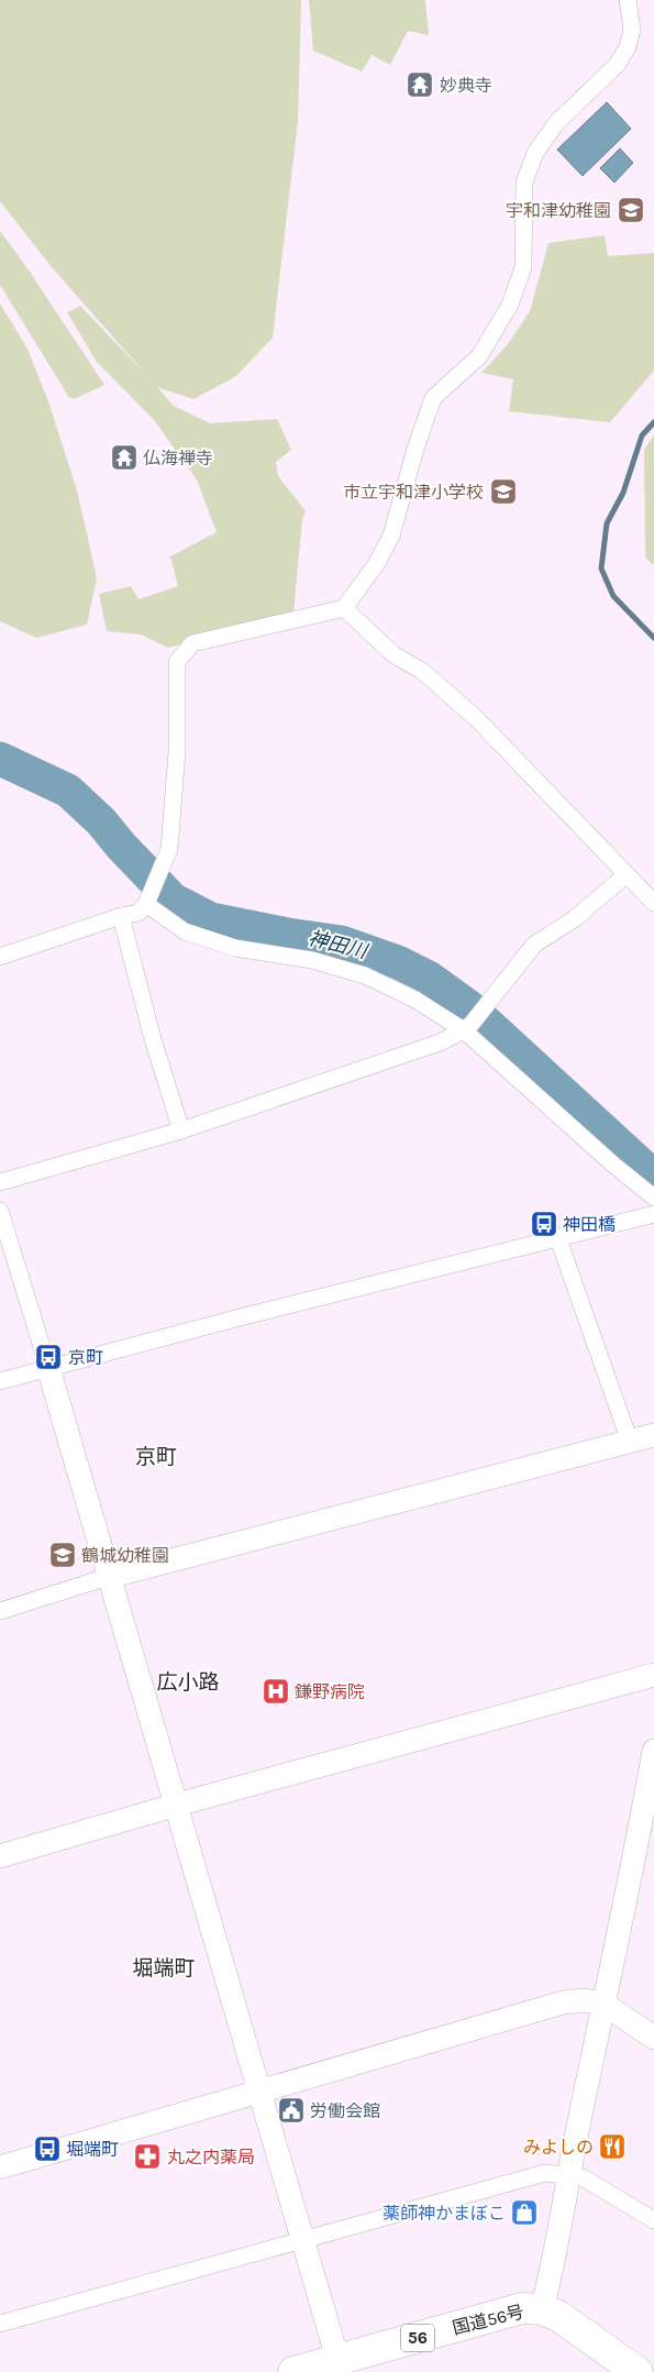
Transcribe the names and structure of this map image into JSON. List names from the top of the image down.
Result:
{
  "streets": {
    "highway": ["国道56号", "56"]
  },
  "districts": ["京町", "広小路", "堀端町"],
  "water": ["神田川"],
  "places": {
    "temple": ["妙典寺", "仏海禅寺"],
    "school or university": ["宇和津幼稚園", "市立宇和津小学校", "鶴城幼稚園"],
    "bus stop": ["神田橋", "京町", "堀端町"],
    "hospital": ["鎌野病院"],
    "public building": ["労働会館"],
    "restaurant": ["みよしの"],
    "pharmacy": ["丸之内薬局"],
    "shop": ["薬師神かまぼこ"]
  }
}
